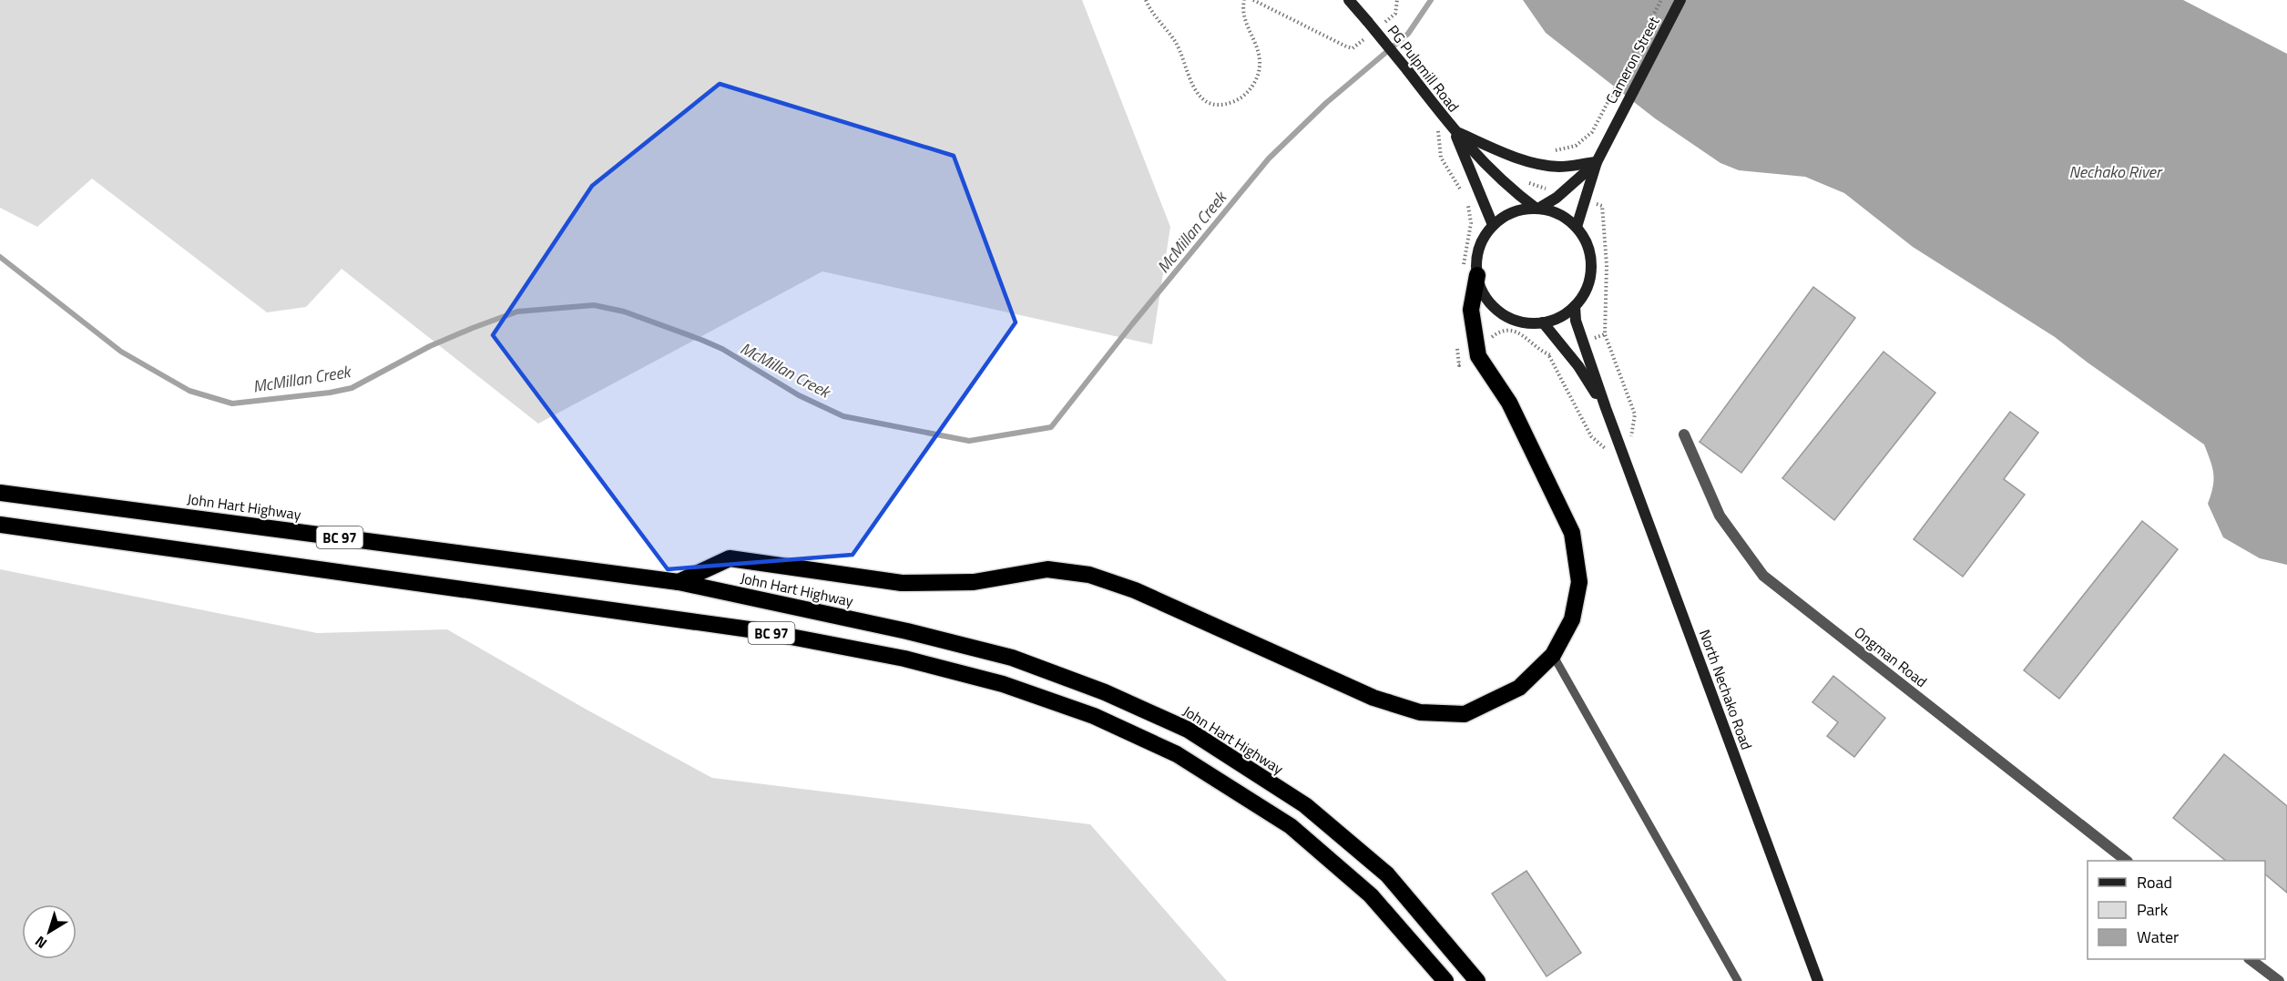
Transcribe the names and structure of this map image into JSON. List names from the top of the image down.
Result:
{
  "streets": {
    "highway": ["John Hart Highway", "BC 97"],
    "main road": ["Cameron Street", "PG Pulpmill Road", "North Nechako Road"],
    "street": ["Ongman Road"]
  },
  "water": ["Nechako River", "McMillan Creek"],
  "legend": ["Road", "Park", "Water"],
  "north": "bottom left"
}
